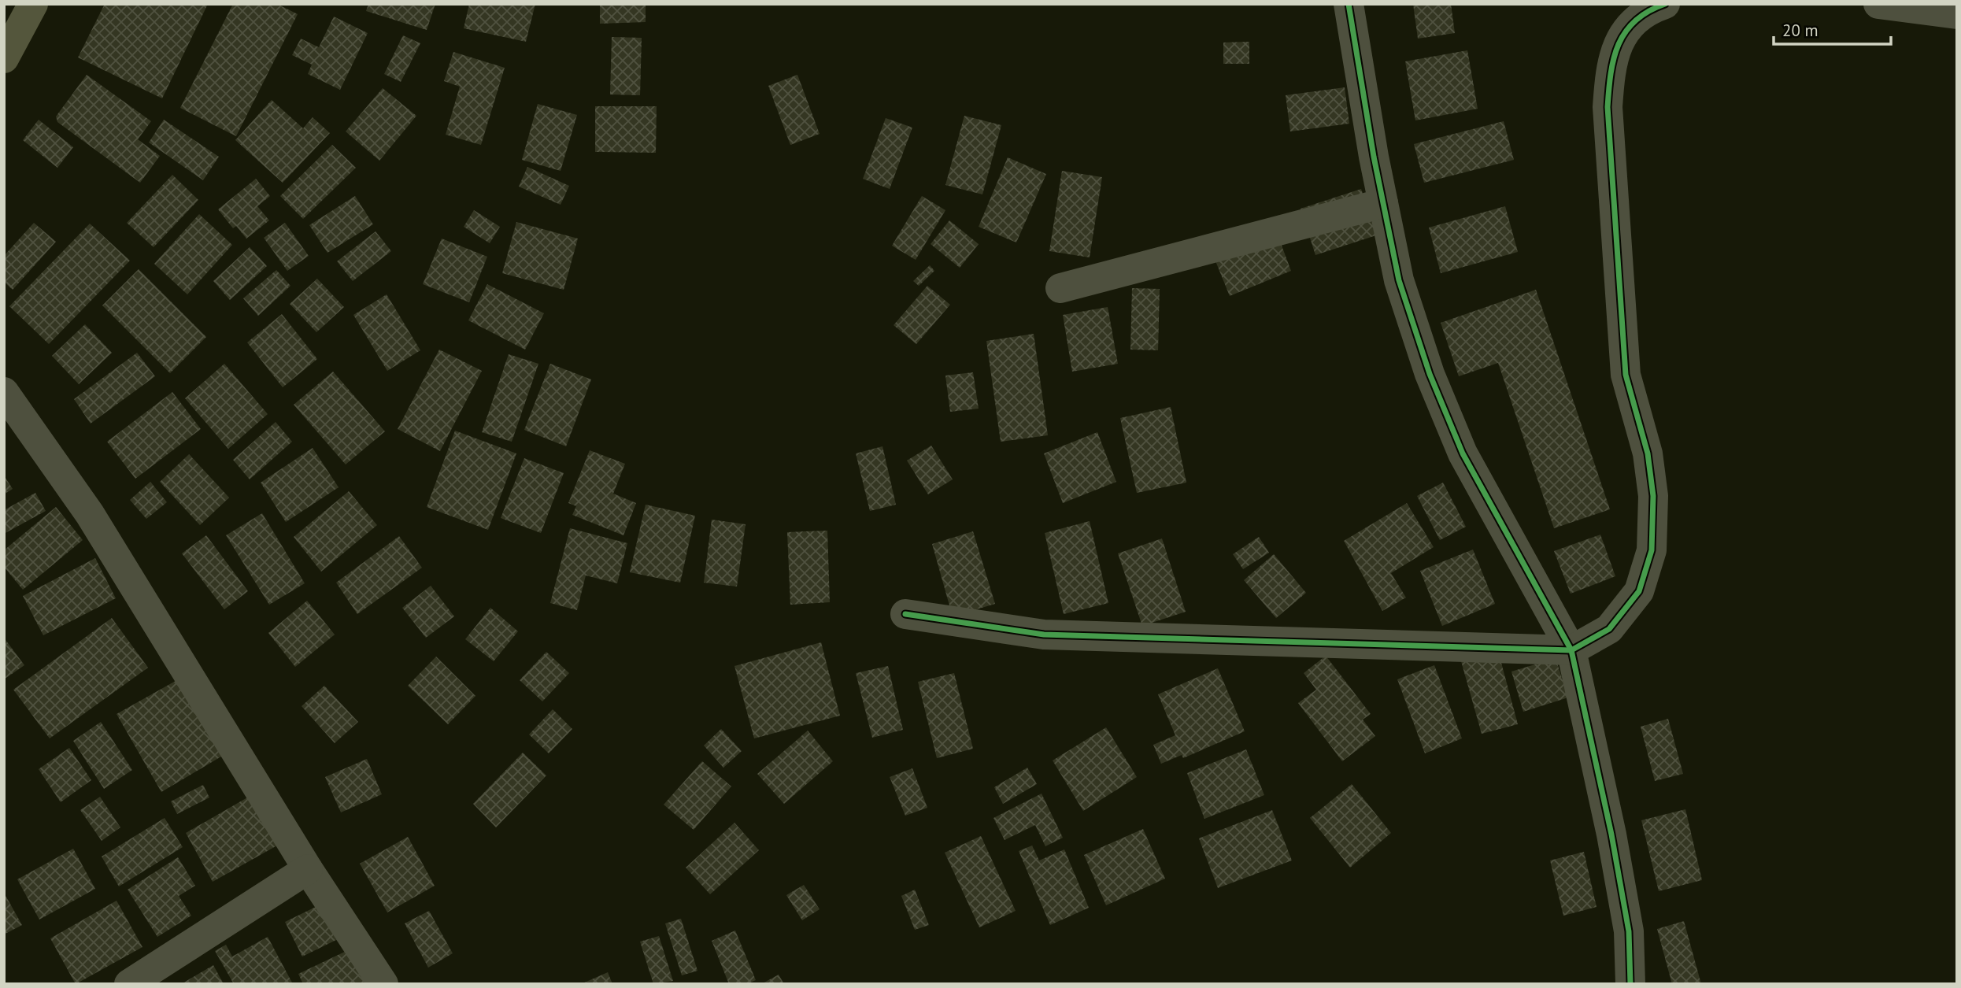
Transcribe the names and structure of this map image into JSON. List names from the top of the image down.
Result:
{
  "scale_bar": "20 m"
}
